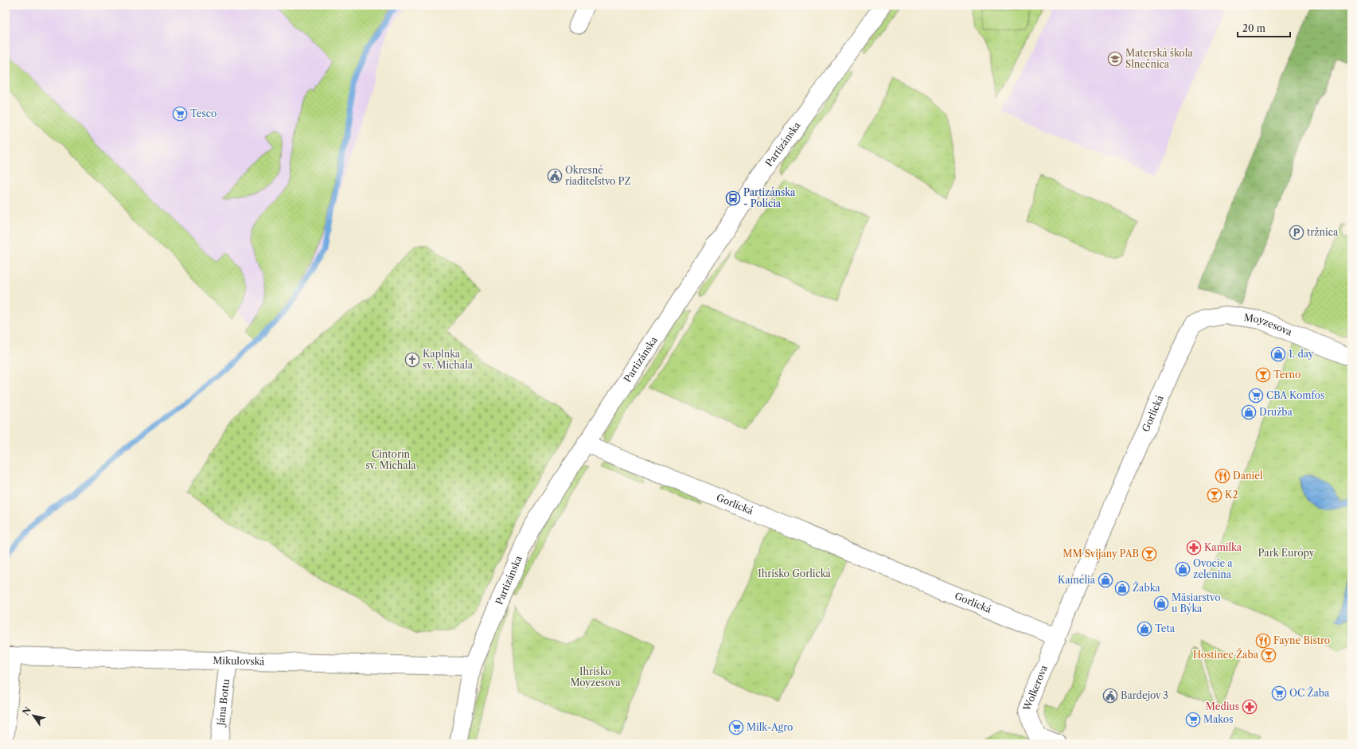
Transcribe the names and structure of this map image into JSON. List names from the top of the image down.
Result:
{
  "streets": {
    "street": [
      "Partizánska",
      "Moyzesova",
      "Gorlická",
      "Mikulovská",
      "Wolkerova",
      "Jána Bottu"
    ]
  },
  "crossings": [
    ["Partizánska", "Gorlická"],
    ["Partizánska", "Mikulovská"],
    ["Moyzesova", "Gorlická"],
    ["Gorlická", "Wolkerova"],
    ["Mikulovská", "Jána Bottu"]
  ],
  "parks": [
    "Cintorín sv. Michala",
    "Park Európy",
    "Ihrisko Gorlická",
    "Ihrisko Moyzesova"
  ],
  "places": {
    "school or university": ["Materská škola Slnečnica"],
    "supermarket": [
      "Tesco",
      "CBA Komfos",
      "OC Žaba",
      "Makos",
      "Milk-Agro"
    ],
    "public building": ["Okresné riaditeľstvo PZ", "Bardejov 3"],
    "bus stop": ["Partizánska - Polícia"],
    "parking": ["tržnica"],
    "shop": [
      "1. day",
      "Družba",
      "Ovocie a zelenina",
      "Kamélia",
      "Žabka",
      "Mäsiarstvo u Býka",
      "Teta"
    ],
    "church": ["Kaplnka sv. Michala"],
    "bar": [
      "Terno",
      "K2",
      "MM Svijany PAB",
      "Hostinec Žaba"
    ],
    "restaurant": ["Daniel", "Fayne Bistro"],
    "pharmacy": ["Kamilka", "Medius"]
  },
  "scale_bar": "20 m",
  "north": "top left"
}
